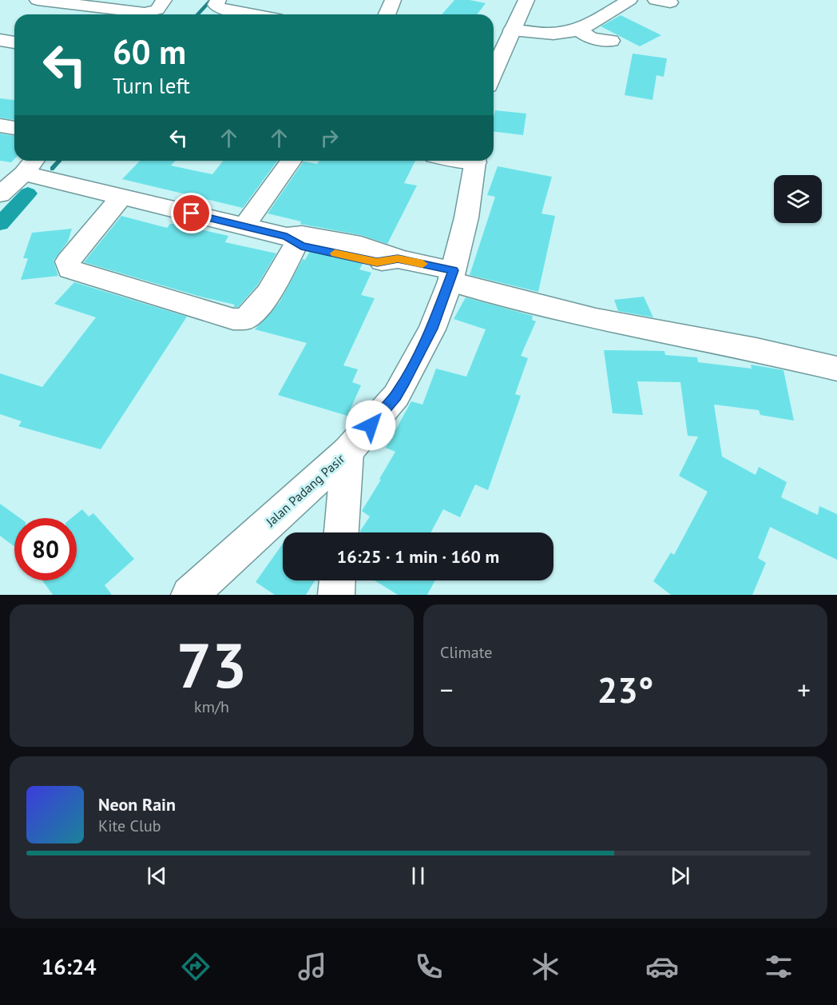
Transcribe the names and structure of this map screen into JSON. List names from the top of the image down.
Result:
{
  "streets": {
    "main road": ["Jalan Padang Pasir"]
  },
  "page": {
    "turn": ["60 m", "Turn left"],
    "limit": "80",
    "trip": "16:25 · 1 min · 160 m",
    "tile": [
      ["73", "km/h"],
      "Climate"
    ],
    "heat": ["−", "23°", "+"],
    "song": ["Neon Rain", "Kite Club"],
    "tabs": "16:24"
  }
}
